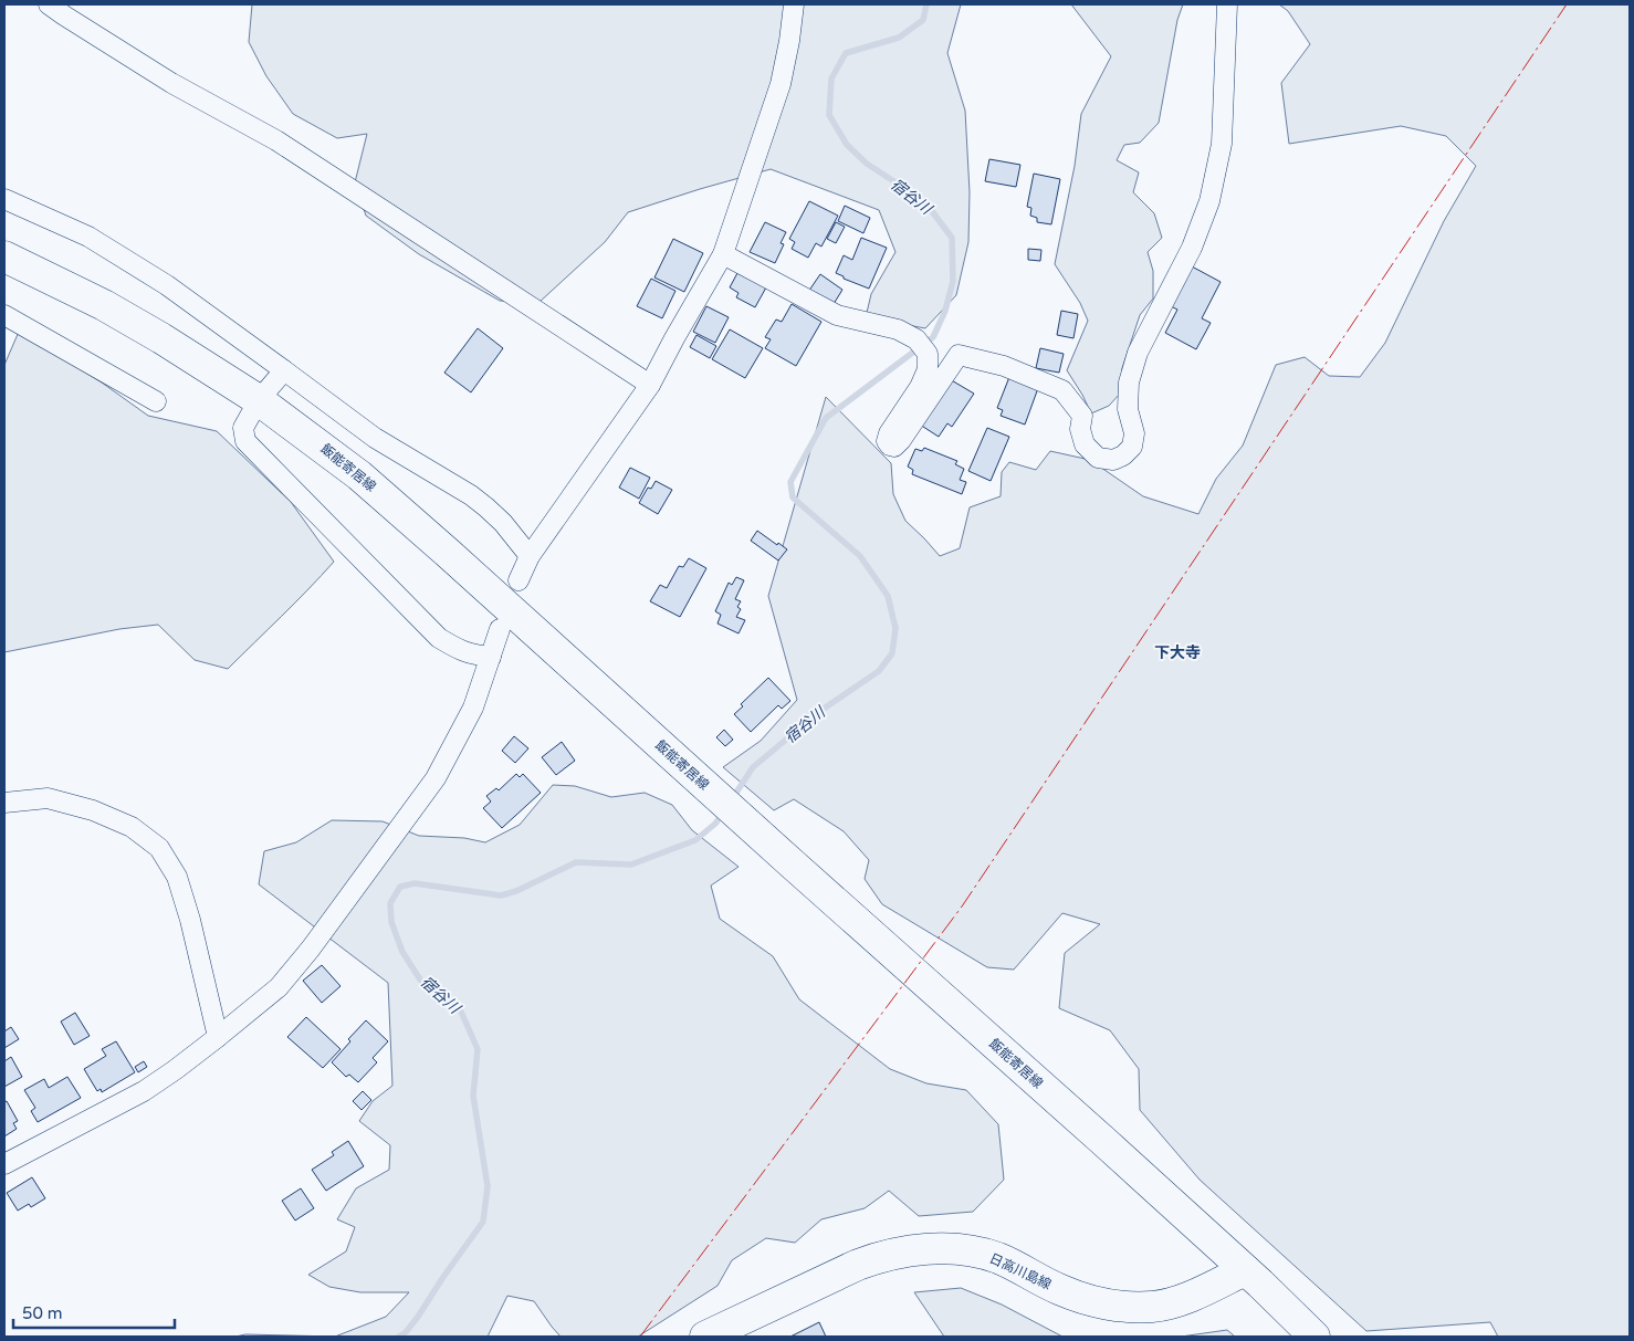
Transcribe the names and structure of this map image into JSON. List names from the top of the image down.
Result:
{
  "streets": {
    "main road": ["飯能寄居線", "日高川島線"]
  },
  "crossings": [
    ["飯能寄居線", "日高川島線"]
  ],
  "districts": ["下大寺"],
  "water": ["宿谷川"],
  "scale_bar": "50 m"
}
